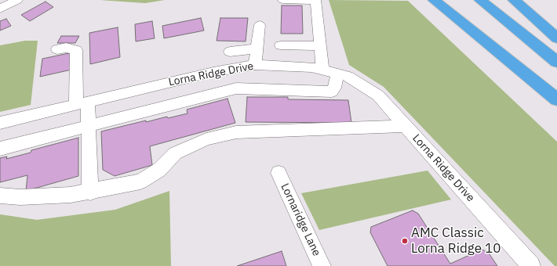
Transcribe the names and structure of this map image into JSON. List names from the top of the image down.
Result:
{
  "streets": {
    "street": ["Lorna Ridge Drive", "Lornaridge Lane"]
  },
  "places": ["AMC Classic Lorna Ridge 10"]
}
